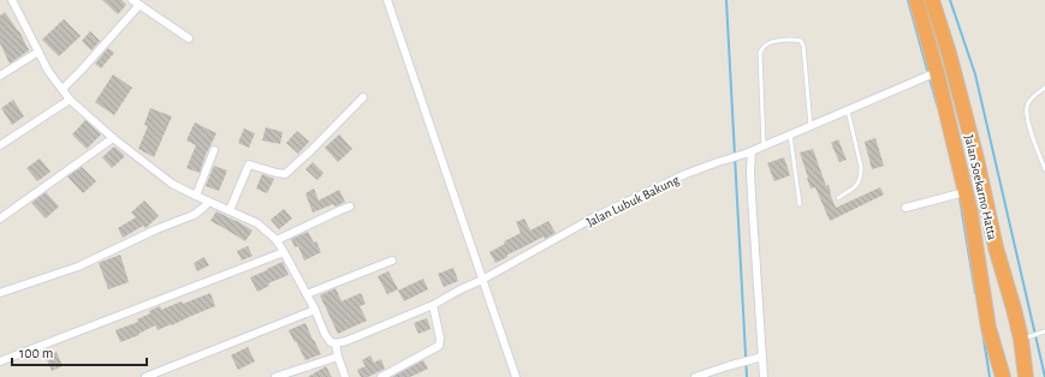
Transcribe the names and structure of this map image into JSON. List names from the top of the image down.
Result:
{
  "streets": {
    "highway": ["Jalan Soekarno Hatta"],
    "street": ["Jalan Lubuk Bakung"]
  },
  "crossings": [
    ["Jalan Soekarno Hatta", "Jalan Lubuk Bakung"]
  ],
  "scale_bar": "100 m"
}
